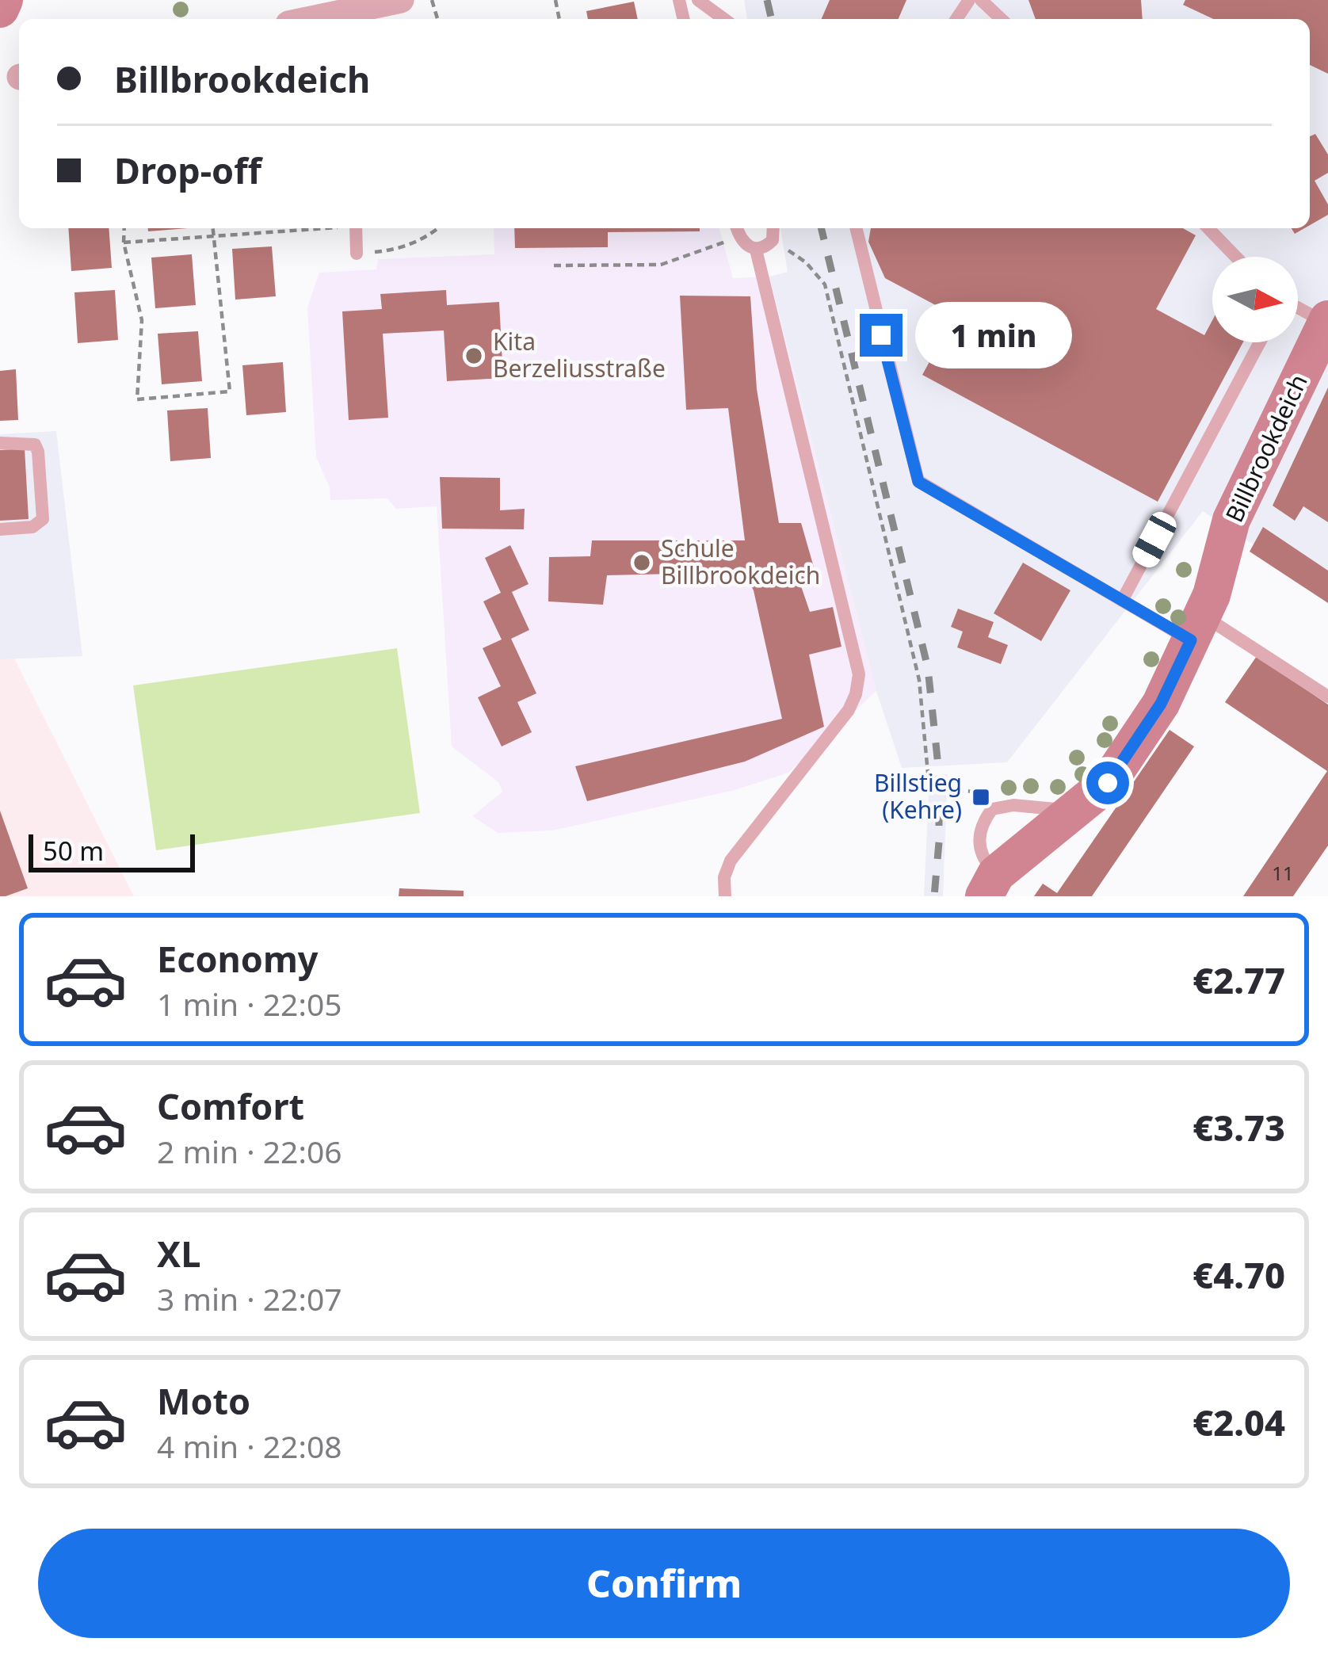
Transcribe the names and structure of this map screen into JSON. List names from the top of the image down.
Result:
{
  "streets": {
    "street": ["Billbrookdeich"]
  },
  "places": {
    "other": ["Kita Berzeliusstraße", "Schule Billbrookdeich"],
    "transit": ["Billstieg (Kehre)"]
  },
  "house_numbers": ["11"],
  "scale_bar": "50 m",
  "north": "right",
  "page": {
    "banner": ["Billbrookdeich", "Drop-off"],
    "bubble": "1 min",
    "scale": "50 m",
    "list": [
      {
        "name": "Economy",
        "note": "1 min · 22:05",
        "value": "€2.77"
      },
      {
        "name": "Comfort",
        "note": "2 min · 22:06",
        "value": "€3.73"
      },
      {
        "name": "XL",
        "note": "3 min · 22:07",
        "value": "€4.70"
      },
      {
        "name": "Moto",
        "note": "4 min · 22:08",
        "value": "€2.04"
      }
    ],
    "buttons": "Confirm"
  }
}
